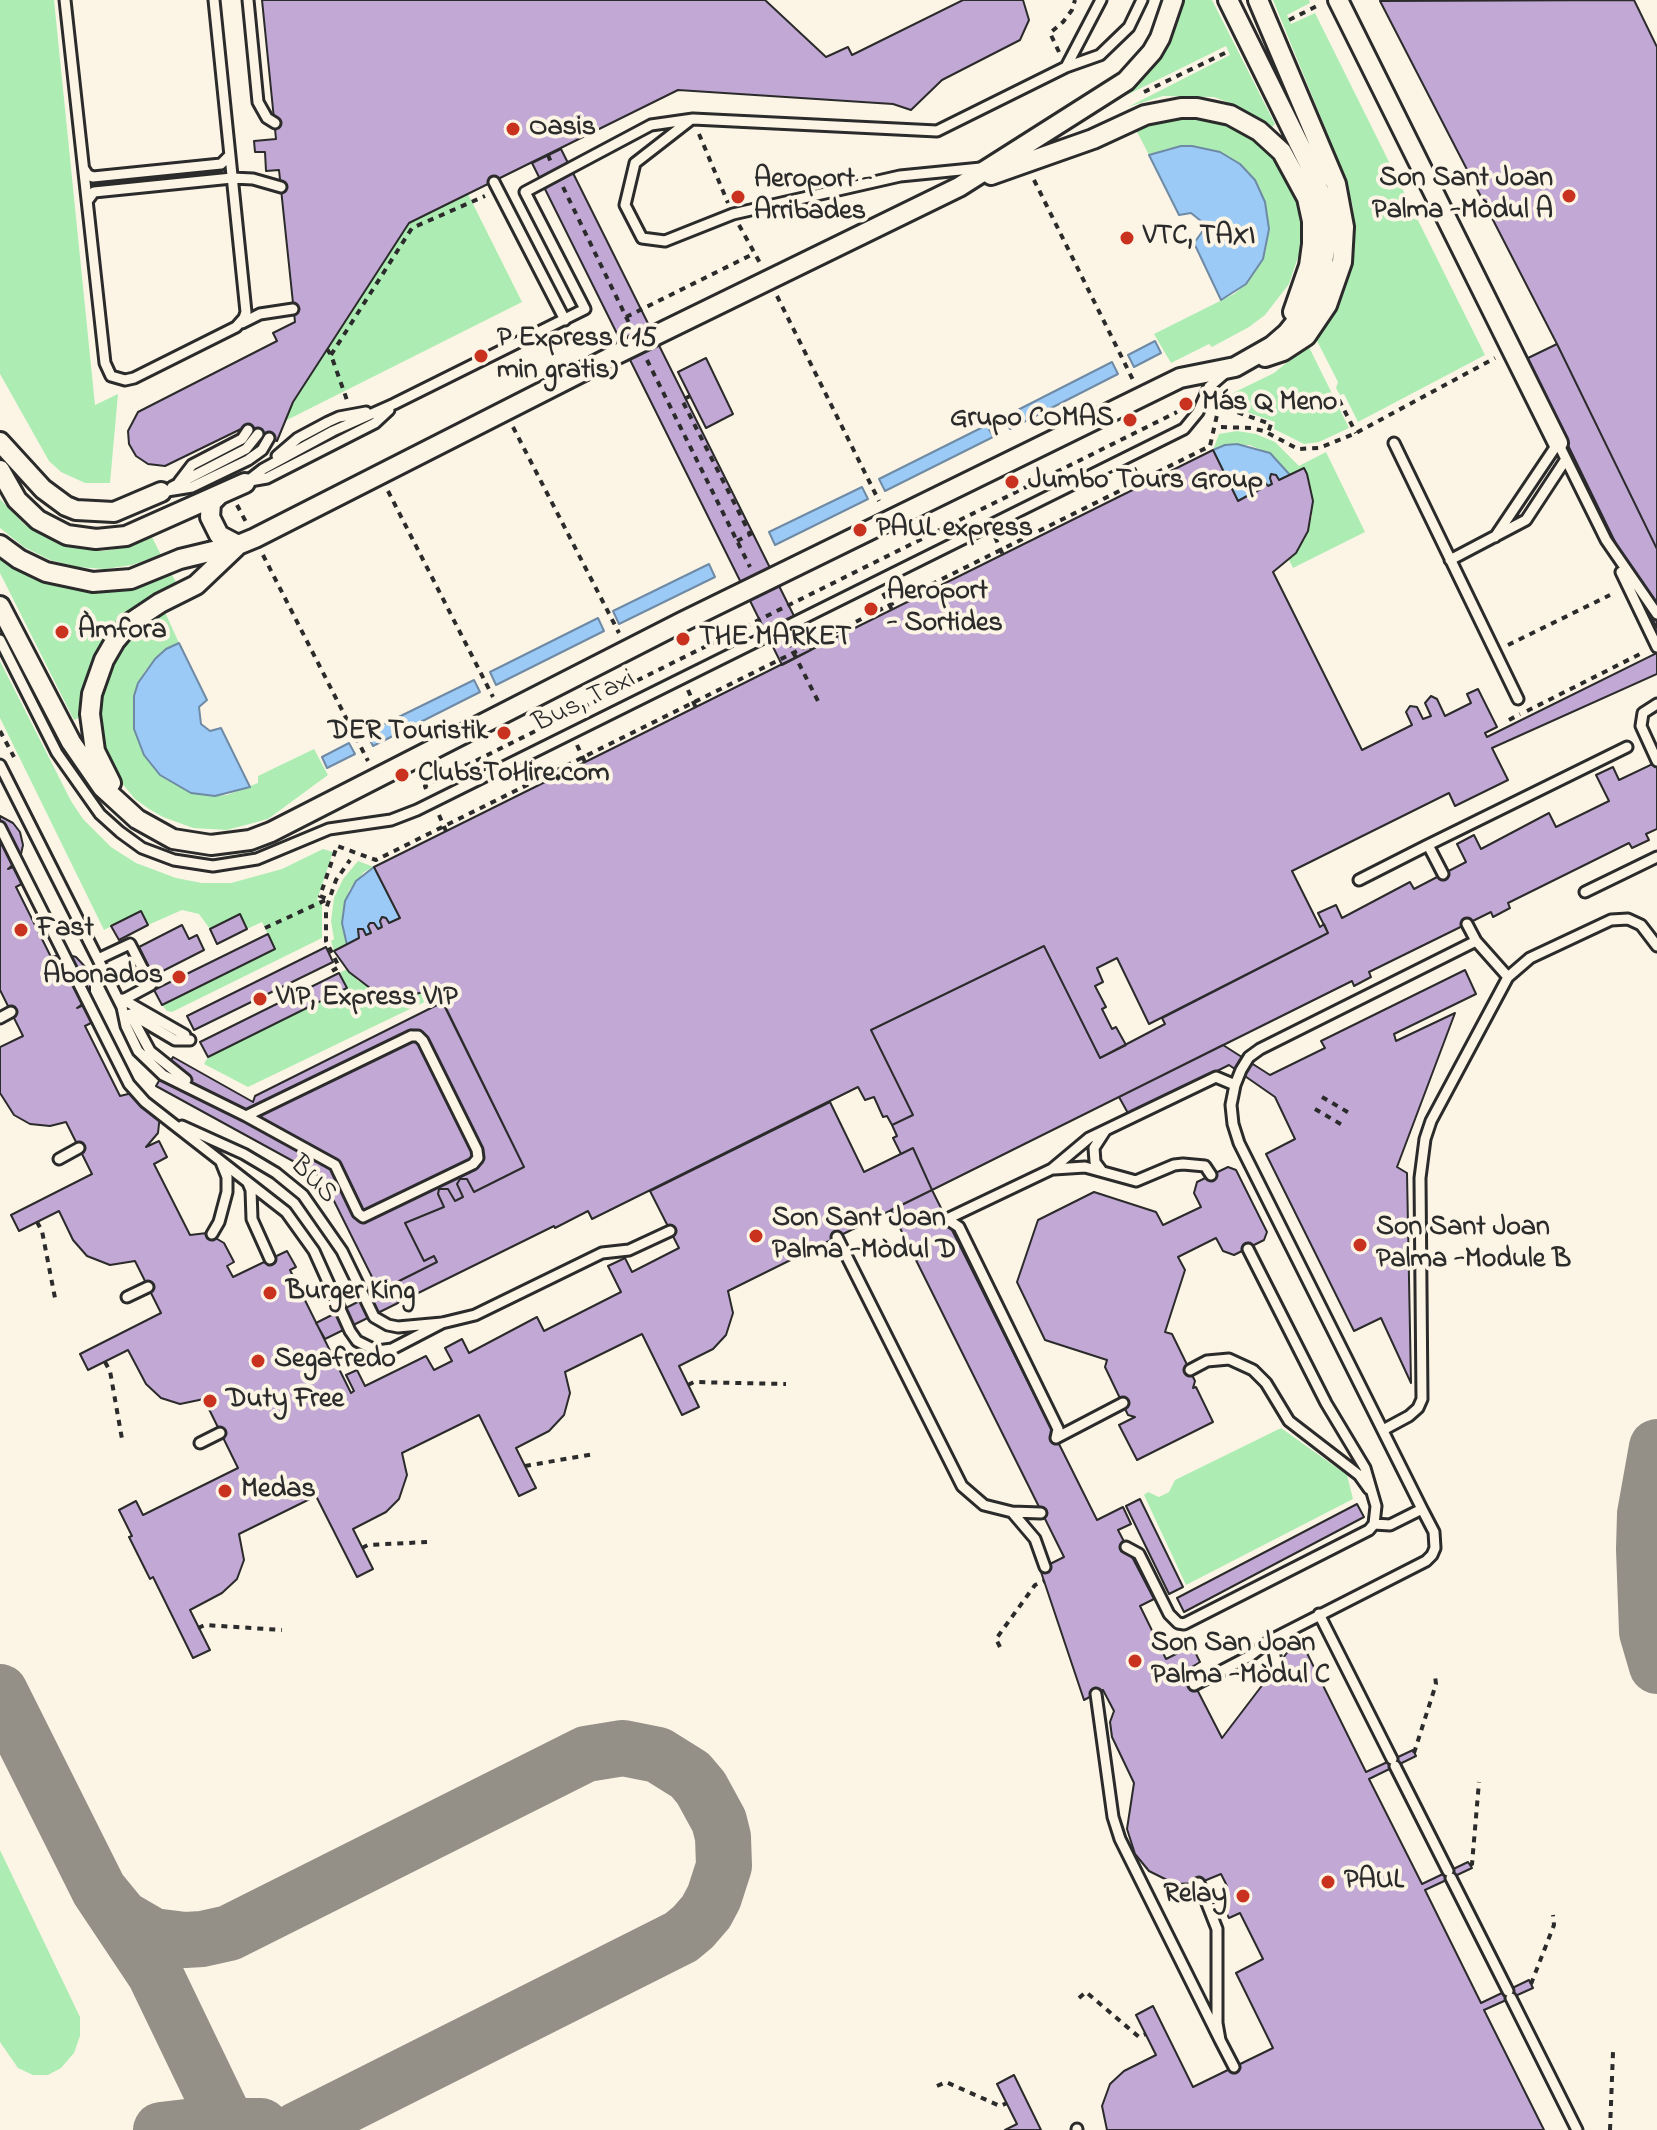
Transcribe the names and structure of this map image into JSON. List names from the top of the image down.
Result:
{
  "streets": {
    "lane": ["Bus, Taxi", "BUS"]
  },
  "places": [
    "Oasis",
    "Son Sant Joan Palma -Mòdul A",
    "Aeroport - Arribades",
    "VTC, TAXI",
    "P Express (15 min gratis)",
    "Más Q Meno",
    "Grupo COMAS",
    "Jumbo Tours Group",
    "PAUL express",
    "Aeroport - Sortides",
    "Àmfora",
    "THE MARKET",
    "DER Touristik",
    "ClubsToHire.com",
    "Fast",
    "Abonados",
    "VIP, Express VIP",
    "Son Sant Joan Palma -Mòdul D",
    "Son Sant Joan Palma -Module B",
    "Burger King",
    "Segafredo",
    "Duty Free",
    "Medas",
    "Son San Joan Palma -Mòdul C",
    "PAUL",
    "Relay"
  ]
}
